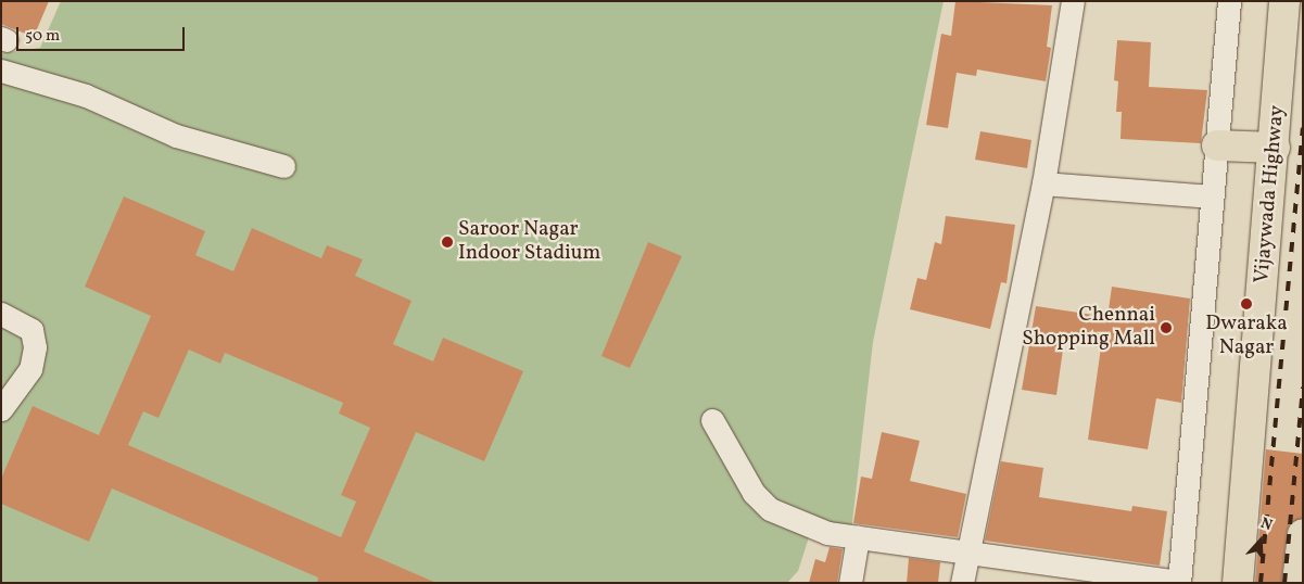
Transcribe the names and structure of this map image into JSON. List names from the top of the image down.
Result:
{
  "streets": {
    "highway": ["Vijaywada Highway"]
  },
  "places": ["Saroor Nagar Indoor Stadium", "Dwaraka Nagar", "Chennai Shopping Mall"],
  "scale_bar": "50 m",
  "north": "top"
}
